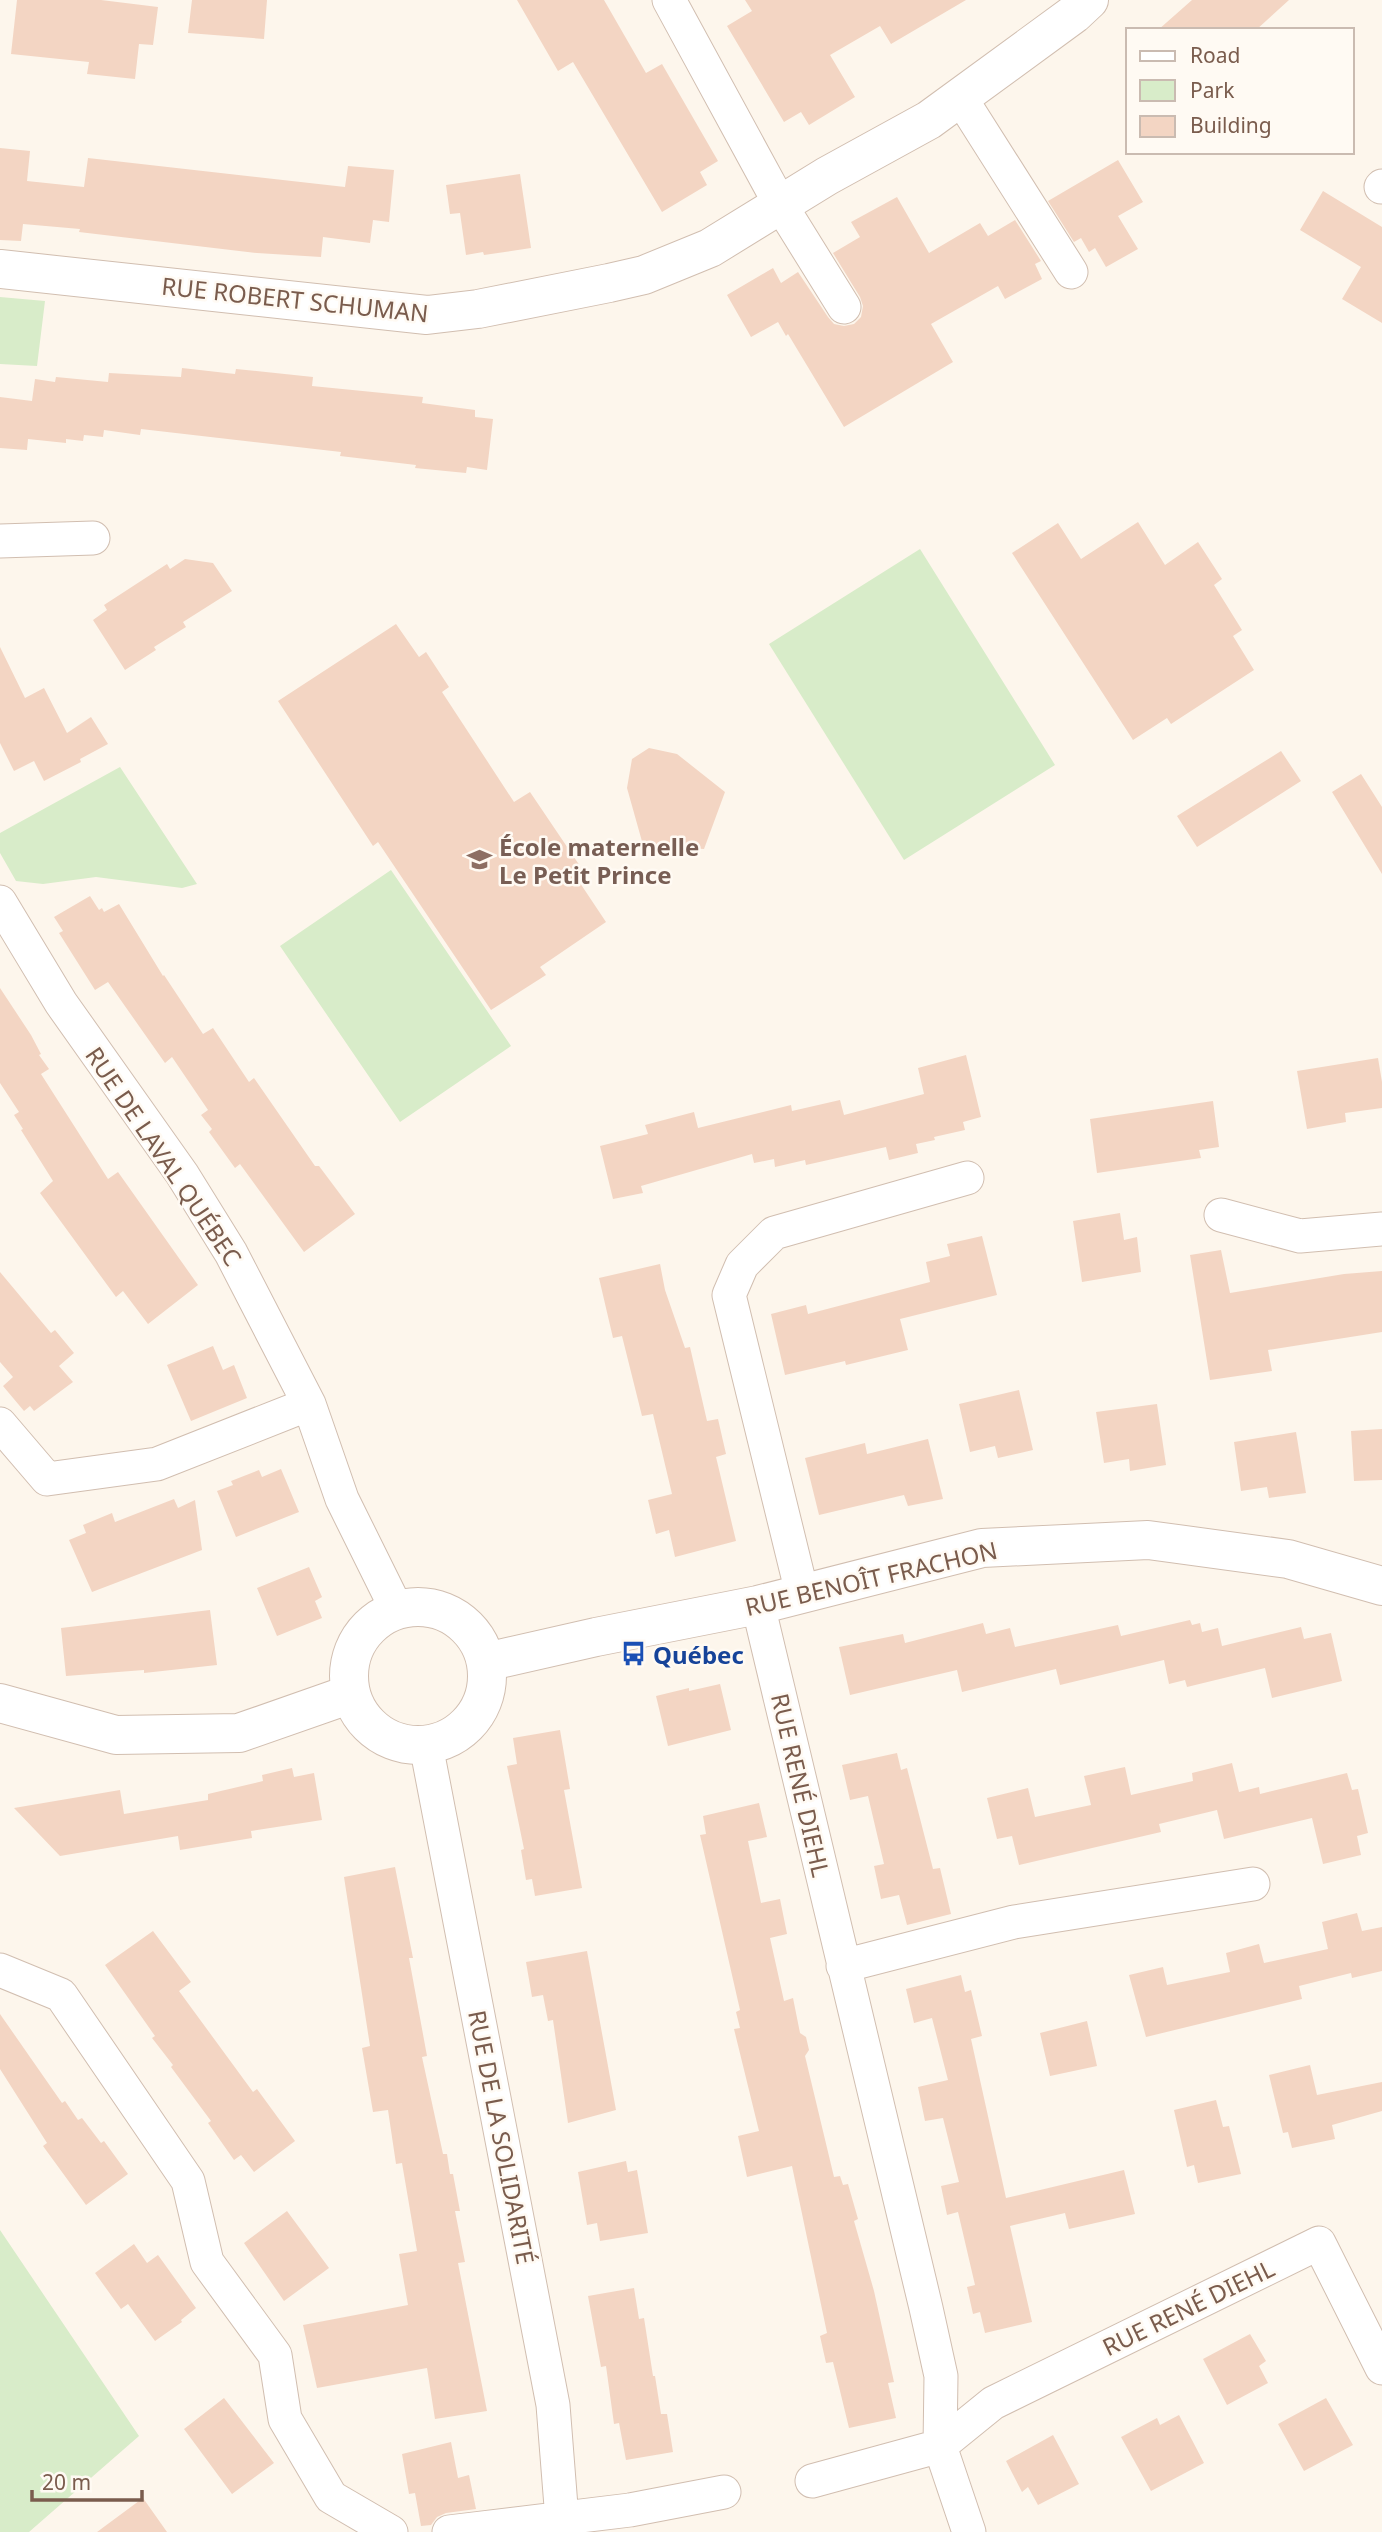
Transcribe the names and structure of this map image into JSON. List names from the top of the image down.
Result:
{
  "streets": {
    "street": [
      "RUE ROBERT SCHUMAN",
      "RUE DE LAVAL QUÉBEC",
      "RUE BENOÎT FRACHON",
      "RUE RENÉ DIEHL",
      "RUE DE LA SOLIDARITÉ"
    ]
  },
  "crossings": [
    ["RUE DE LAVAL QUÉBEC", "RUE BENOÎT FRACHON"],
    ["RUE DE LAVAL QUÉBEC", "RUE DE LA SOLIDARITÉ"],
    ["RUE BENOÎT FRACHON", "RUE RENÉ DIEHL"],
    ["RUE BENOÎT FRACHON", "RUE DE LA SOLIDARITÉ"]
  ],
  "places": {
    "school or university": ["École maternelle Le Petit Prince"],
    "bus stop": ["Québec"]
  },
  "legend": ["Road", "Park", "Building"],
  "scale_bar": "20 m"
}
